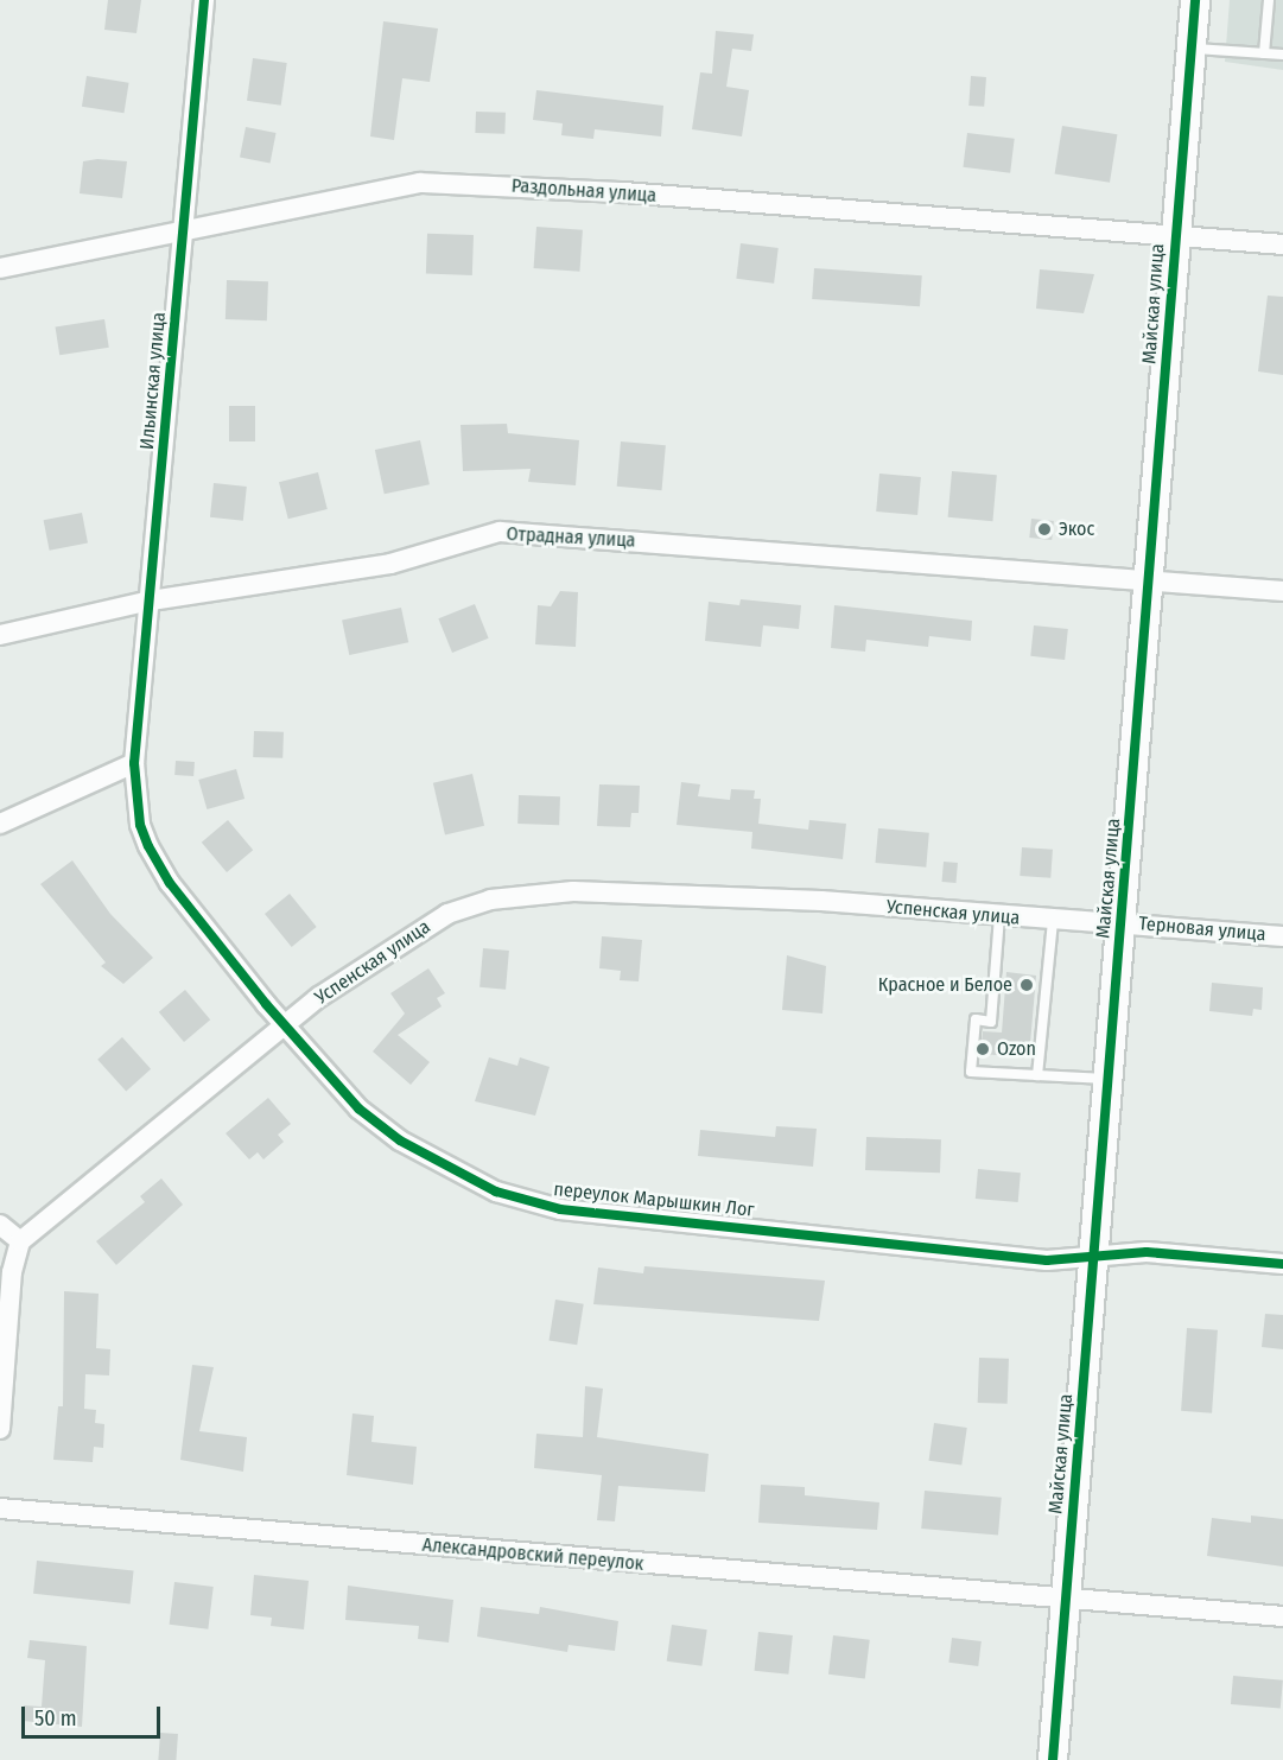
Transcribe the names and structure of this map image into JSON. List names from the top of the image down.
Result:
{
  "streets": {
    "street": [
      "Раздольная улица",
      "Майская улица",
      "Ильинская улица",
      "Отрадная улица",
      "Успенская улица",
      "Терновая улица",
      "переулок Марышкин Лог",
      "Александровский переулок"
    ]
  },
  "crossings": [
    ["Раздольная улица", "Майская улица"],
    ["Раздольная улица", "Ильинская улица"],
    ["Майская улица", "Отрадная улица"],
    ["Майская улица", "Успенская улица"],
    ["Майская улица", "Терновая улица"],
    ["Майская улица", "переулок Марышкин Лог"],
    ["Майская улица", "Александровский переулок"],
    ["Ильинская улица", "Отрадная улица"],
    ["Ильинская улица", "переулок Марышкин Лог"],
    ["Успенская улица", "Терновая улица"],
    ["Успенская улица", "переулок Марышкин Лог"]
  ],
  "places": ["Экос", "Красное и Белое", "Ozon"],
  "scale_bar": "50 m"
}
